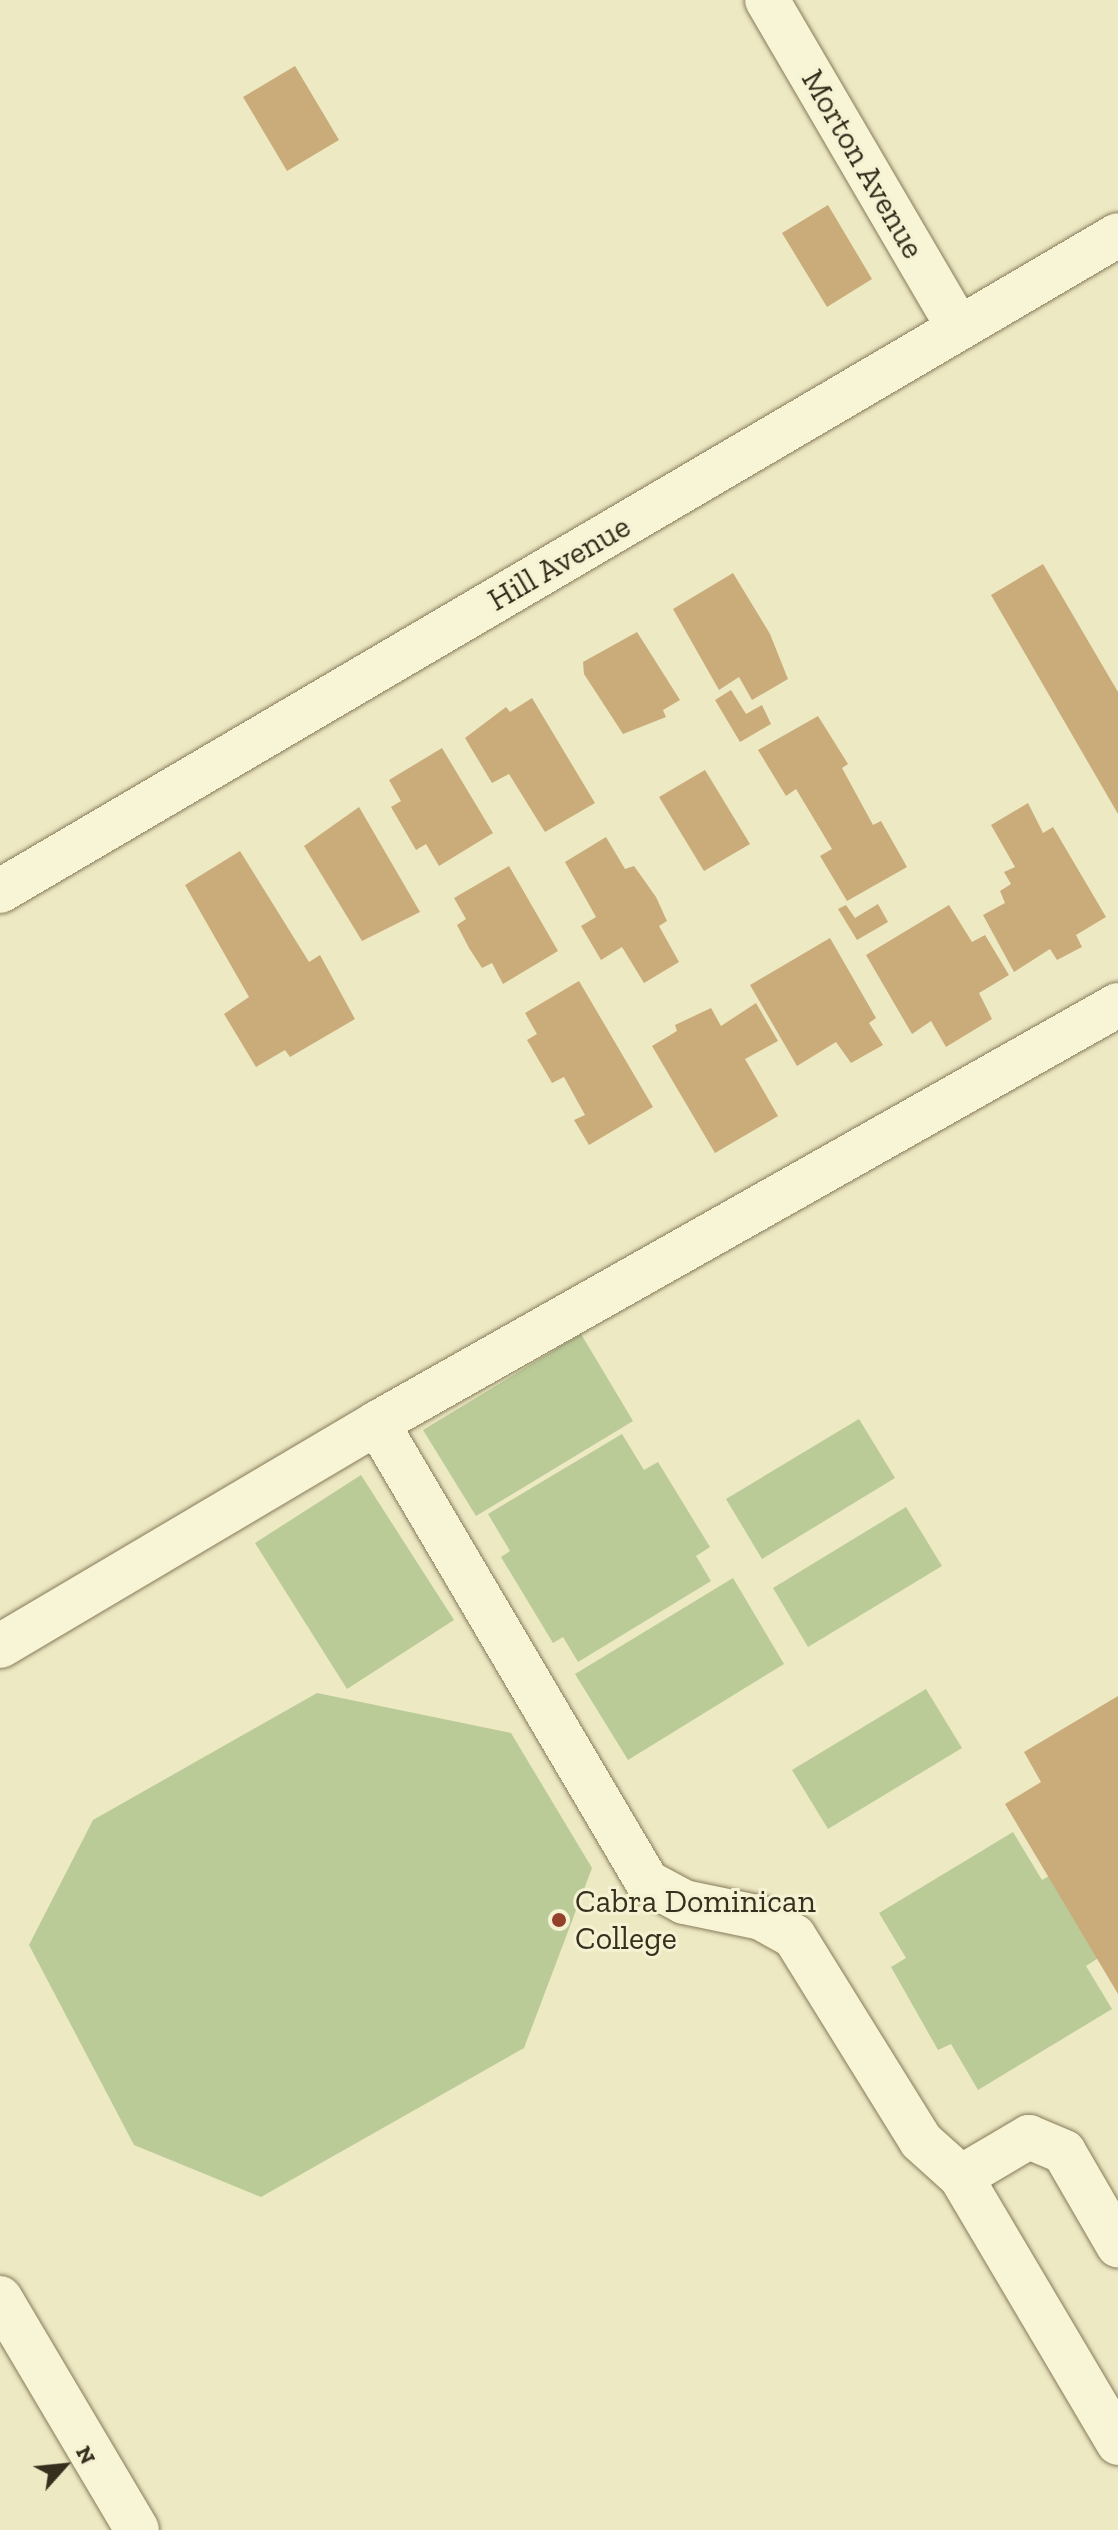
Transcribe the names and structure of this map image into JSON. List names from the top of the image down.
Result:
{
  "streets": {
    "street": ["Morton Avenue", "Hill Avenue"]
  },
  "crossings": [
    ["Morton Avenue", "Hill Avenue"]
  ],
  "places": ["Cabra Dominican College"],
  "north": "top right"
}
